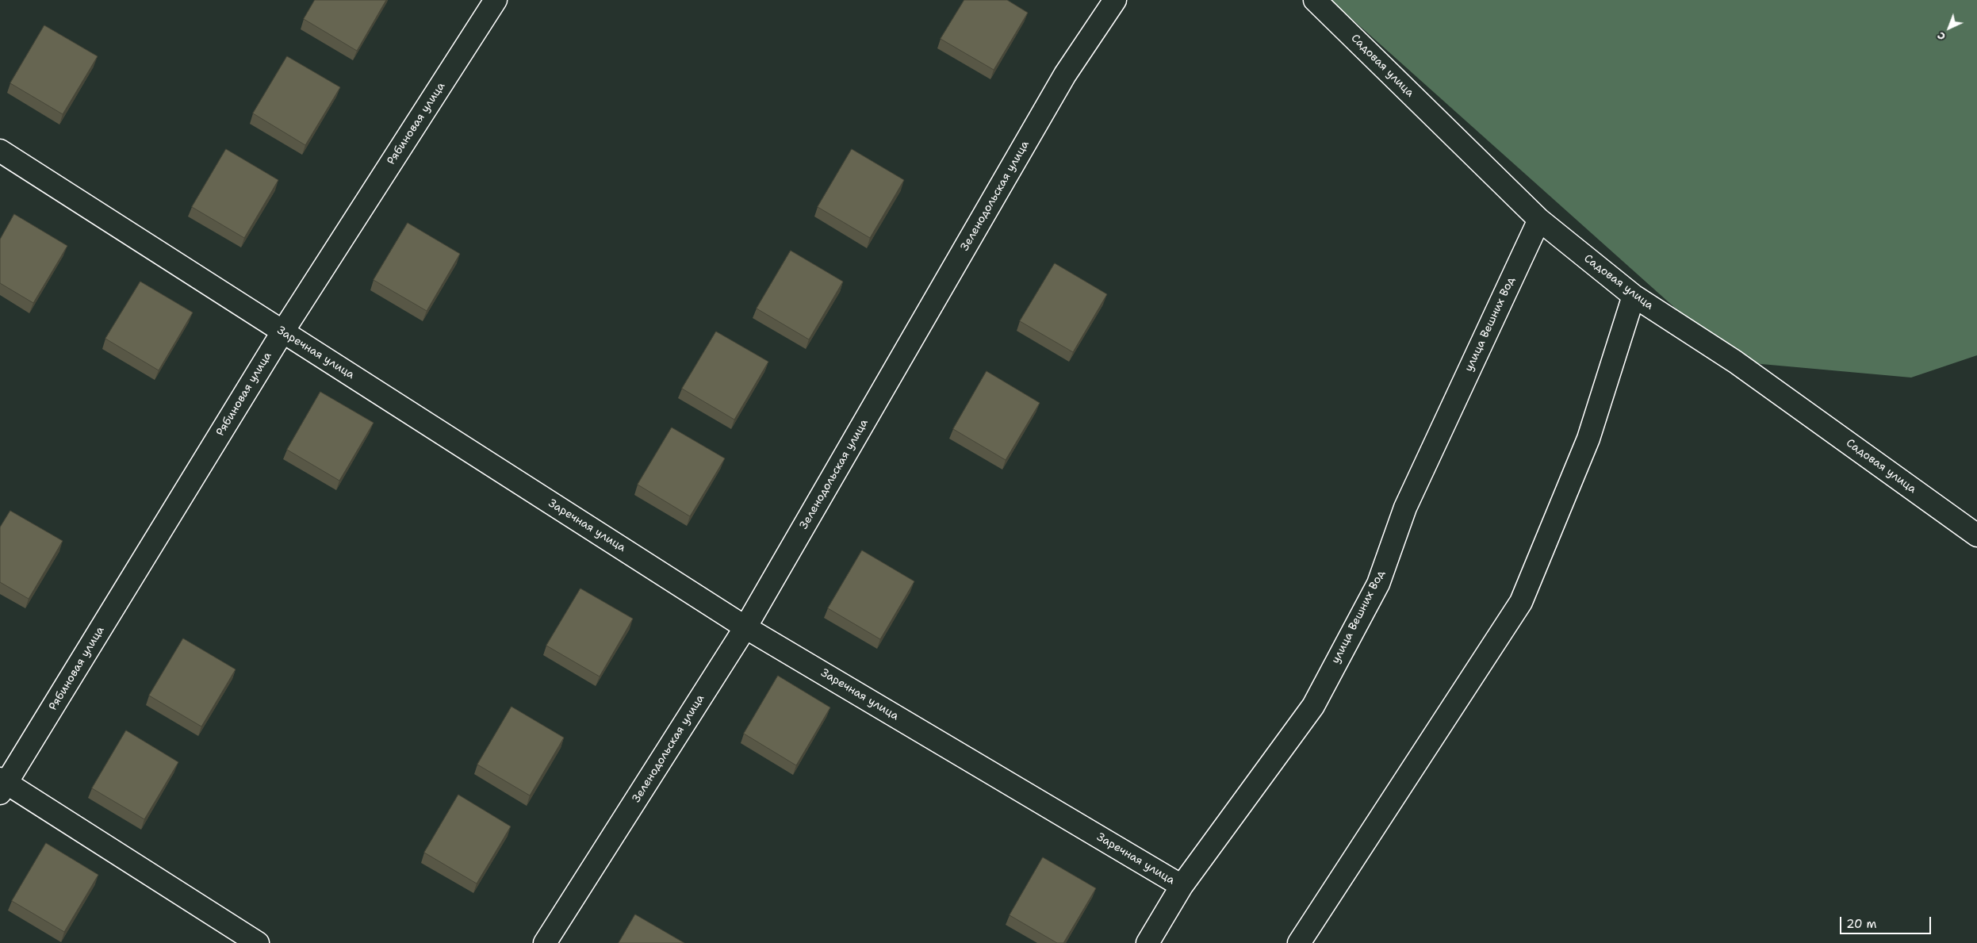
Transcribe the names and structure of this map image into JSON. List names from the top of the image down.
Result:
{
  "streets": {
    "street": [
      "Садовая улица",
      "Рябиновая улица",
      "Зеленодольская улица",
      "улица Вешних Вод",
      "Заречная улица"
    ]
  },
  "crossings": [
    ["Садовая улица", "улица Вешних Вод"],
    ["Рябиновая улица", "Заречная улица"],
    ["Зеленодольская улица", "Заречная улица"],
    ["улица Вешних Вод", "Заречная улица"]
  ],
  "scale_bar": "20 m",
  "north": "bottom left"
}
